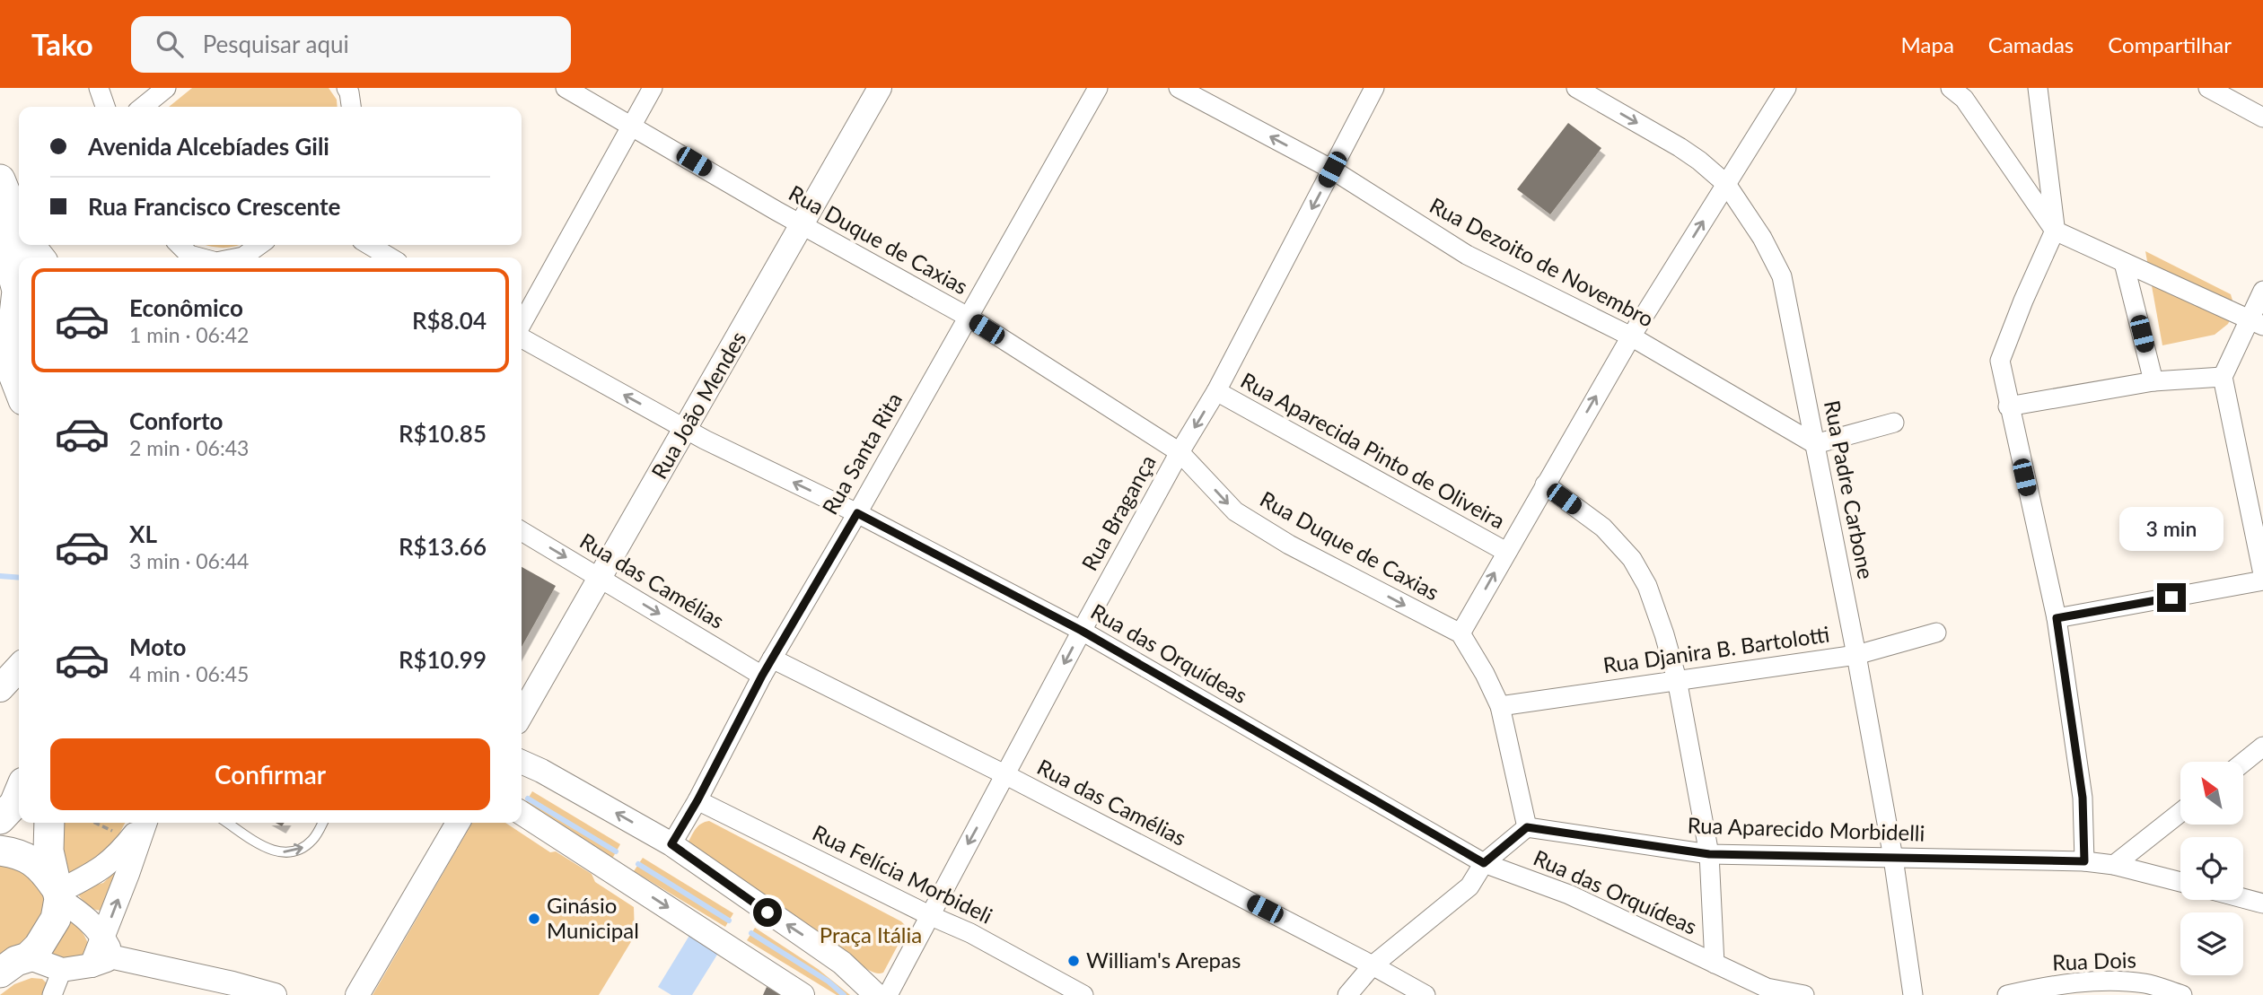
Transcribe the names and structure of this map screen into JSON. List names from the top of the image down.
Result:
{
  "streets": {
    "street": [
      "Rua Duque de Caxias",
      "Rua Dezoito de Novembro",
      "Rua João Mendes",
      "Rua Aparecida Pinto de Oliveira",
      "Rua Santa Rita",
      "Rua Padre Carbone",
      "Rua Bragança",
      "Rua das Camélias",
      "Rua Djanira B. Bartolotti",
      "Rua das Orquídeas",
      "Rua Aparecido Morbidelli",
      "Rua Felícia Morbideli",
      "Rua Dois"
    ]
  },
  "crossings": [
    ["Rua Duque de Caxias", "Rua João Mendes"],
    ["Rua Duque de Caxias", "Rua Santa Rita"],
    ["Rua Duque de Caxias", "Rua Bragança"],
    ["Rua Dezoito de Novembro", "Rua Padre Carbone"],
    ["Rua Dezoito de Novembro", "Rua Bragança"],
    ["Rua João Mendes", "Rua das Camélias"],
    ["Rua João Mendes", "Rua das Orquídeas"],
    ["Rua Aparecida Pinto de Oliveira", "Rua Bragança"],
    ["Rua Santa Rita", "Rua das Camélias"],
    ["Rua Santa Rita", "Rua das Orquídeas"],
    ["Rua Santa Rita", "Rua Felícia Morbideli"],
    ["Rua Padre Carbone", "Rua Djanira B. Bartolotti"],
    ["Rua Padre Carbone", "Rua Aparecido Morbidelli"],
    ["Rua Bragança", "Rua das Camélias"],
    ["Rua Bragança", "Rua das Orquídeas"],
    ["Rua Bragança", "Rua Felícia Morbideli"]
  ],
  "one_way": ["Rua Bragança"],
  "parks": ["Praça Itália"],
  "places": ["Ginásio Municipal", "William's Arepas"],
  "north": "top left",
  "page": {
    "header": "Tako",
    "search": "Pesquisar aqui",
    "nav": ["Mapa", "Camadas", "Compartilhar"],
    "banner": ["Avenida Alcebíades Gili", "Rua Francisco Crescente"],
    "list": [
      {
        "name": "Econômico",
        "note": "1 min · 06:42",
        "value": "R$8.04"
      },
      {
        "name": "Conforto",
        "note": "2 min · 06:43",
        "value": "R$10.85"
      },
      {
        "name": "XL",
        "note": "3 min · 06:44",
        "value": "R$13.66"
      },
      {
        "name": "Moto",
        "note": "4 min · 06:45",
        "value": "R$10.99"
      }
    ],
    "bubble": "3 min",
    "buttons": "Confirmar"
  }
}
